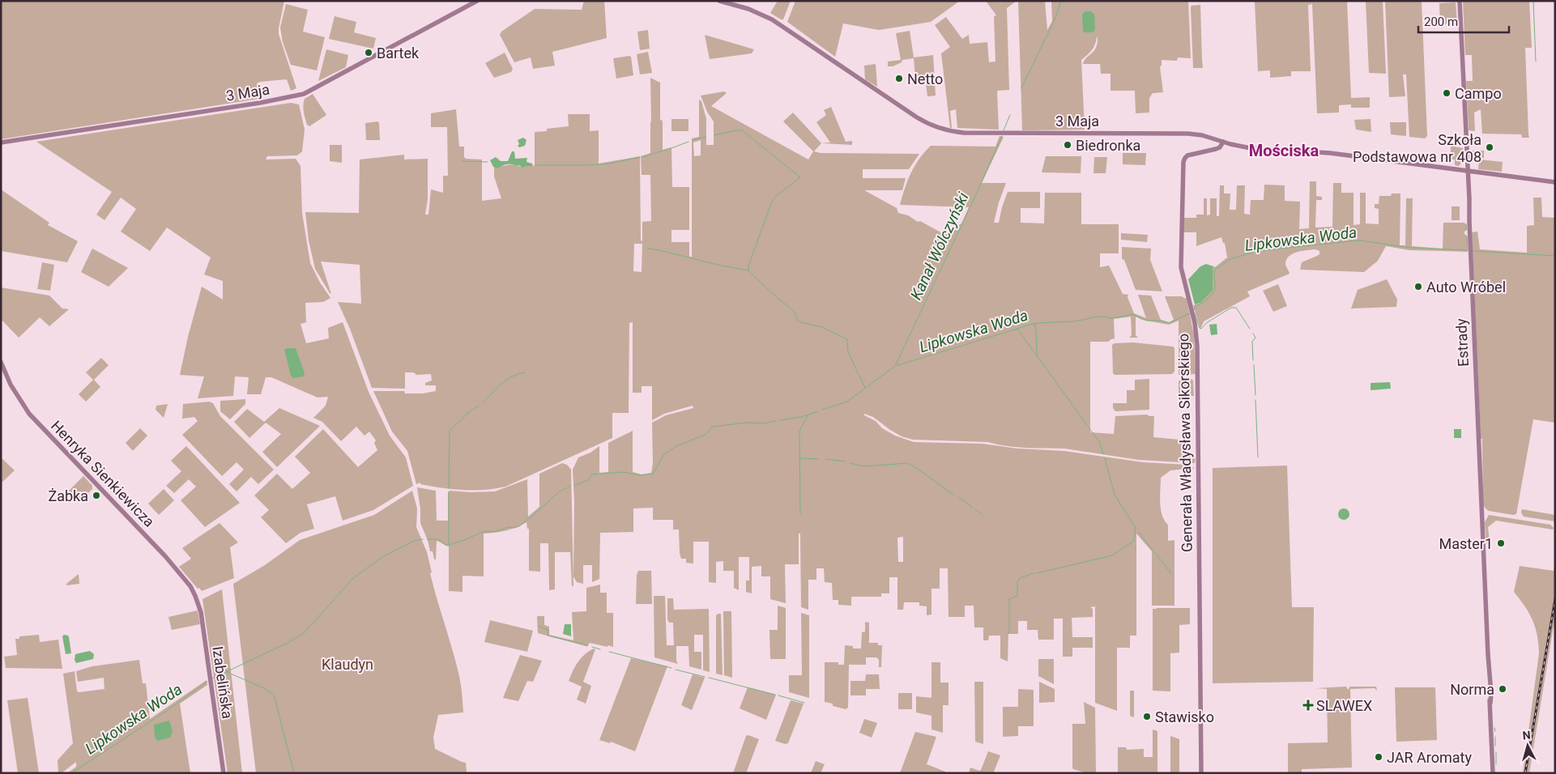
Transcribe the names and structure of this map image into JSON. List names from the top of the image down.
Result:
{
  "streets": {
    "main road": [
      "3 Maja",
      "Estrady",
      "Generała Władysława Sikorskiego",
      "Henryka Sienkiewicza",
      "Izabelińska"
    ]
  },
  "crossings": [
    ["3 Maja", "Estrady"],
    ["3 Maja", "Generała Władysława Sikorskiego"],
    ["Henryka Sienkiewicza", "Izabelińska"]
  ],
  "districts": ["Mościska"],
  "water": ["Lipkowska Woda", "Kanał Wólczyński"],
  "parks": ["Klaudyn"],
  "places": {
    "other": [
      "Bartek",
      "Netto",
      "Campo",
      "Biedronka",
      "Szkoła Podstawowa nr 408",
      "Auto Wróbel",
      "Żabka",
      "Master1",
      "Norma",
      "Stawisko",
      "JAR Aromaty"
    ],
    "health": ["SLAWEX"]
  },
  "scale_bar": "200 m",
  "north": "top"
}
